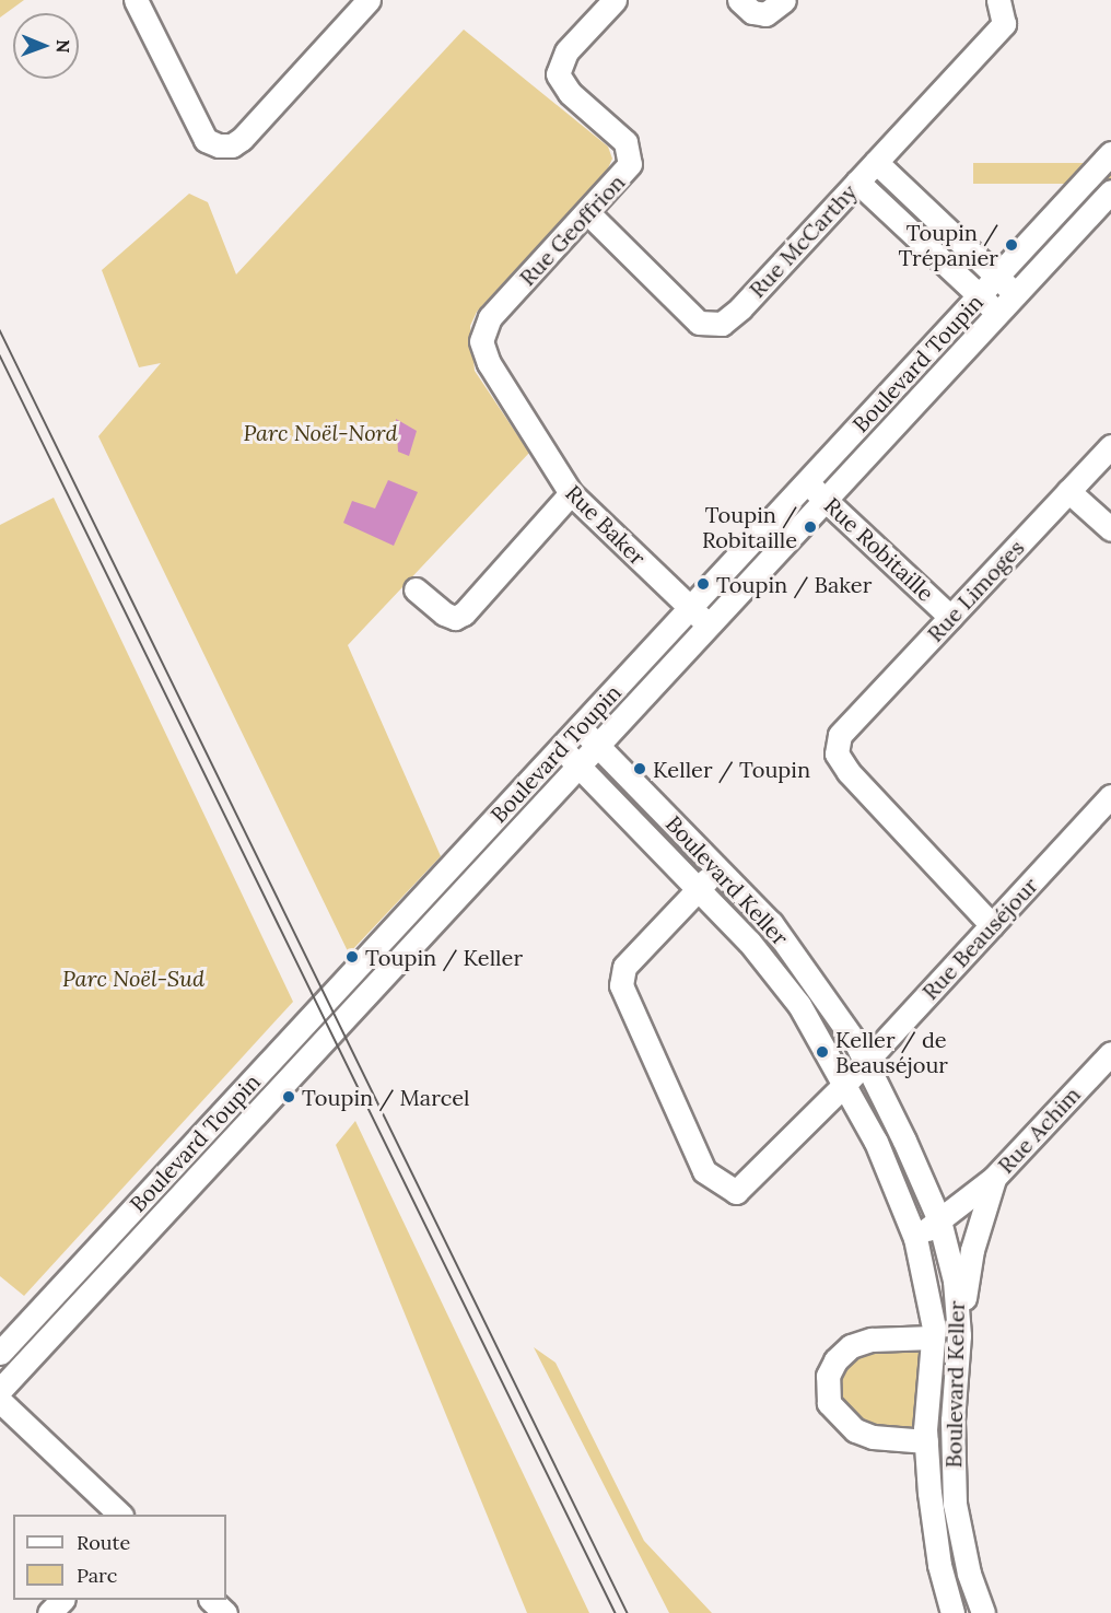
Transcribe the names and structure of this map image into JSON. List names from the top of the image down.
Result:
{
  "streets": {
    "street": [
      "Rue Geoffrion",
      "Rue McCarthy",
      "Boulevard Toupin",
      "Rue Baker",
      "Rue Robitaille",
      "Rue Limoges",
      "Boulevard Keller",
      "Rue Beauséjour",
      "Rue Achim"
    ]
  },
  "crossings": [
    ["Rue Geoffrion", "Rue McCarthy"],
    ["Rue Geoffrion", "Rue Baker"],
    ["Boulevard Toupin", "Rue Baker"],
    ["Boulevard Toupin", "Rue Robitaille"],
    ["Boulevard Toupin", "Boulevard Keller"],
    ["Rue Robitaille", "Rue Limoges"],
    ["Rue Limoges", "Rue Beauséjour"],
    ["Boulevard Keller", "Rue Beauséjour"],
    ["Boulevard Keller", "Rue Achim"]
  ],
  "parks": ["Parc Noël-Nord", "Parc Noël-Sud"],
  "places": [
    "Toupin / Trépanier",
    "Toupin / Robitaille",
    "Toupin / Baker",
    "Keller / Toupin",
    "Toupin / Keller",
    "Keller / de Beauséjour",
    "Toupin / Marcel"
  ],
  "legend": ["Route", "Parc"],
  "north": "right"
}
